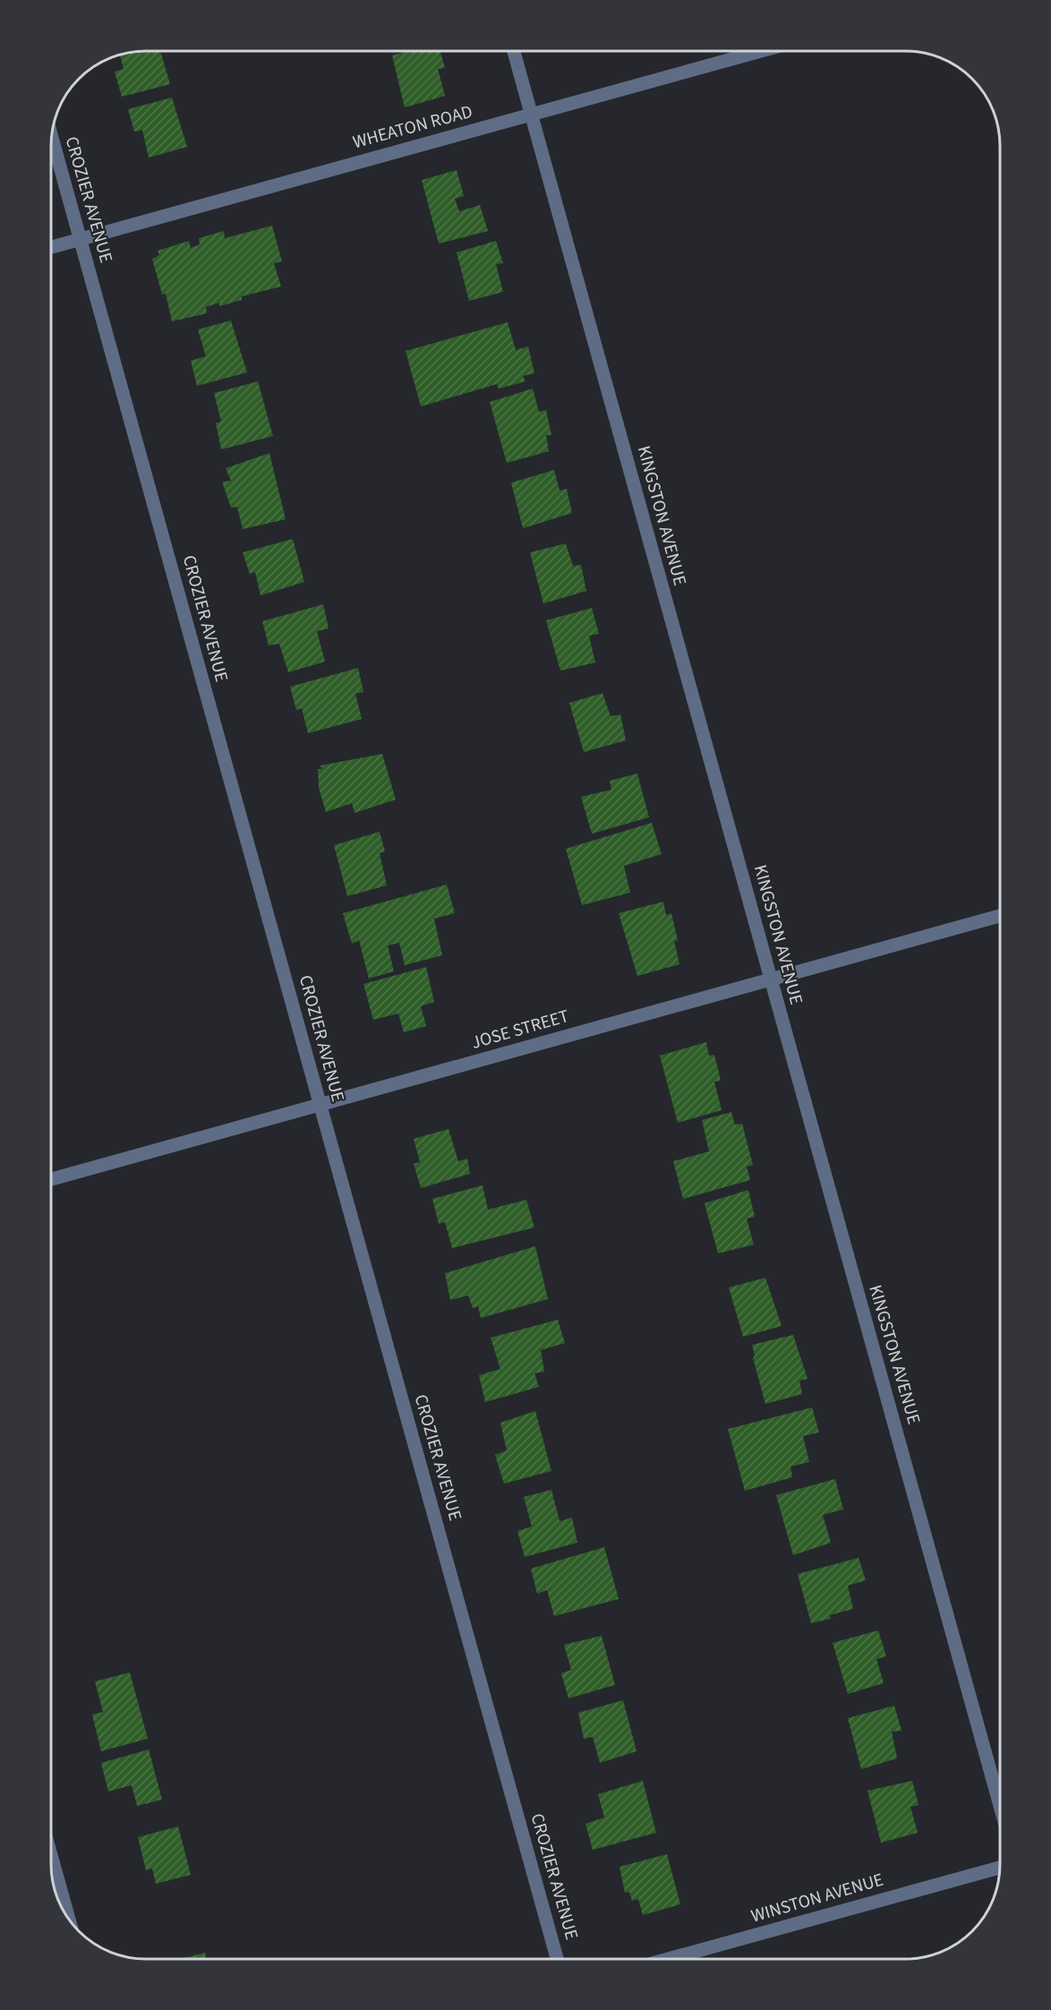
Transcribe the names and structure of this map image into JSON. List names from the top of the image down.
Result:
{
  "streets": {
    "street": [
      "WHEATON ROAD",
      "CROZIER AVENUE",
      "KINGSTON AVENUE",
      "JOSE STREET",
      "WINSTON AVENUE"
    ]
  },
  "crossings": [
    ["WHEATON ROAD", "CROZIER AVENUE"],
    ["WHEATON ROAD", "KINGSTON AVENUE"],
    ["CROZIER AVENUE", "JOSE STREET"],
    ["KINGSTON AVENUE", "JOSE STREET"]
  ]
}
